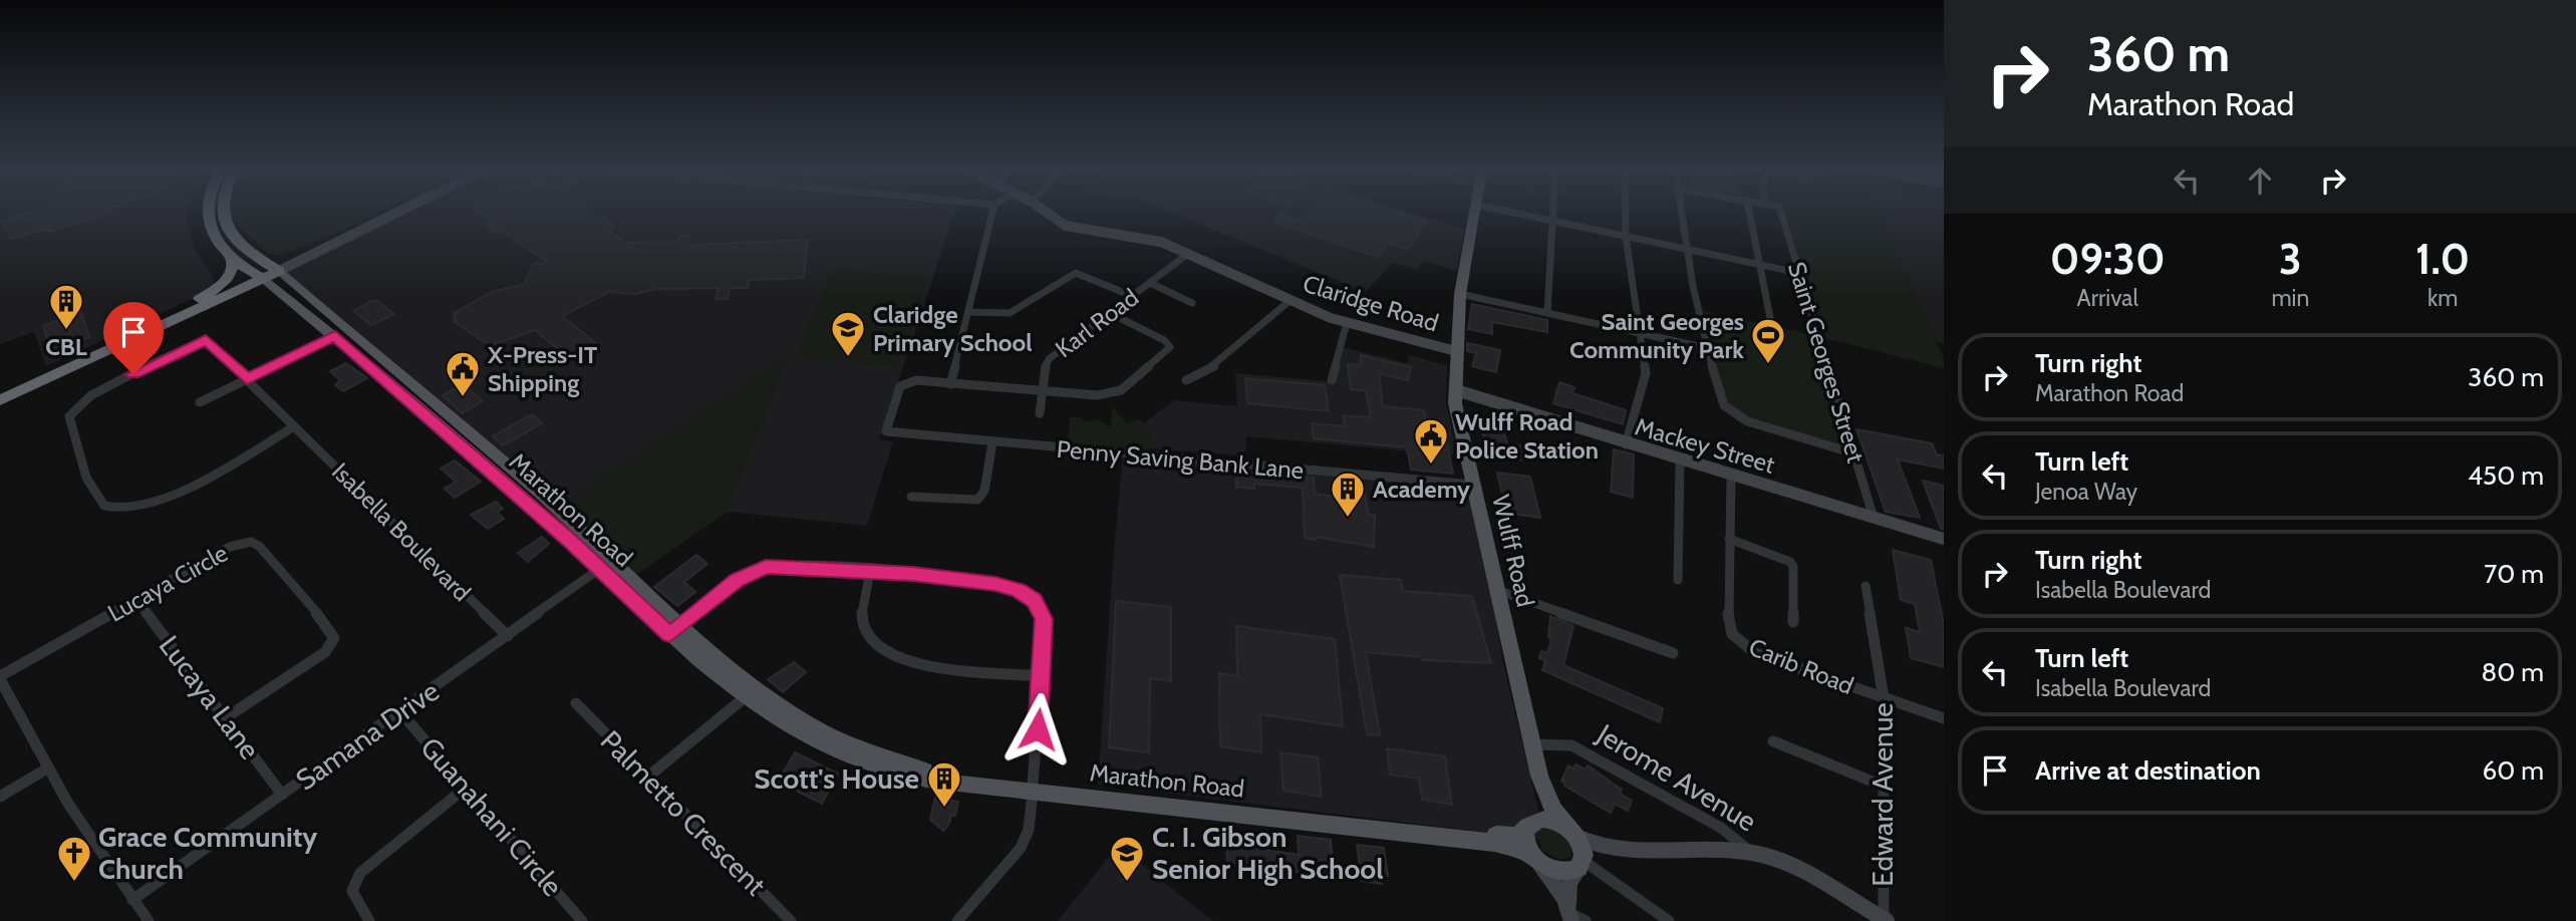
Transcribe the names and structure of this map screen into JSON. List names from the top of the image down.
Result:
{
  "streets": {
    "main road": [
      "Mackey Street",
      "Marathon Road",
      "Wulff Road",
      "Jerome Avenue"
    ],
    "street": [
      "Claridge Road",
      "Karl Road",
      "Saint Georges Street",
      "Penny Saving Bank Lane",
      "Isabella Boulevard",
      "Lucaya Circle",
      "Carib Road",
      "Lucaya Lane",
      "Samana Drive",
      "Edward Avenue",
      "Palmetto Crescent",
      "Guanahani Circle"
    ]
  },
  "crossings": [
    ["Claridge Road", "Karl Road"],
    ["Claridge Road", "Wulff Road"],
    ["Saint Georges Street", "Mackey Street"],
    ["Mackey Street", "Wulff Road"],
    ["Mackey Street", "Carib Road"],
    ["Penny Saving Bank Lane", "Wulff Road"],
    ["Marathon Road", "Wulff Road"],
    ["Marathon Road", "Samana Drive"],
    ["Marathon Road", "Jerome Avenue"],
    ["Isabella Boulevard", "Samana Drive"],
    ["Wulff Road", "Jerome Avenue"],
    ["Lucaya Circle", "Lucaya Lane"],
    ["Carib Road", "Edward Avenue"],
    ["Lucaya Lane", "Samana Drive"],
    ["Samana Drive", "Guanahani Circle"],
    ["Jerome Avenue", "Edward Avenue"]
  ],
  "places": {
    "building": ["CBL", "Academy", "Scott's House"],
    "school or university": ["Claridge Primary School", "C. I. Gibson Senior High School"],
    "sports": ["Saint Georges Community Park"],
    "public building": ["X-Press-IT Shipping", "Wulff Road Police Station"],
    "church": ["Grace Community Church"]
  },
  "page": {
    "turn": ["360 m", "Marathon Road"],
    "eta": [
      "09:30",
      "Arrival",
      "3",
      "min",
      "1.0",
      "km"
    ],
    "list": [
      {
        "name": "Turn right",
        "note": "Marathon Road",
        "value": "360 m"
      },
      {
        "name": "Turn left",
        "note": "Jenoa Way",
        "value": "450 m"
      },
      {
        "name": "Turn right",
        "note": "Isabella Boulevard",
        "value": "70 m"
      },
      {
        "name": "Turn left",
        "note": "Isabella Boulevard",
        "value": "80 m"
      },
      {
        "name": "Arrive at destination",
        "value": "60 m"
      }
    ]
  }
}
